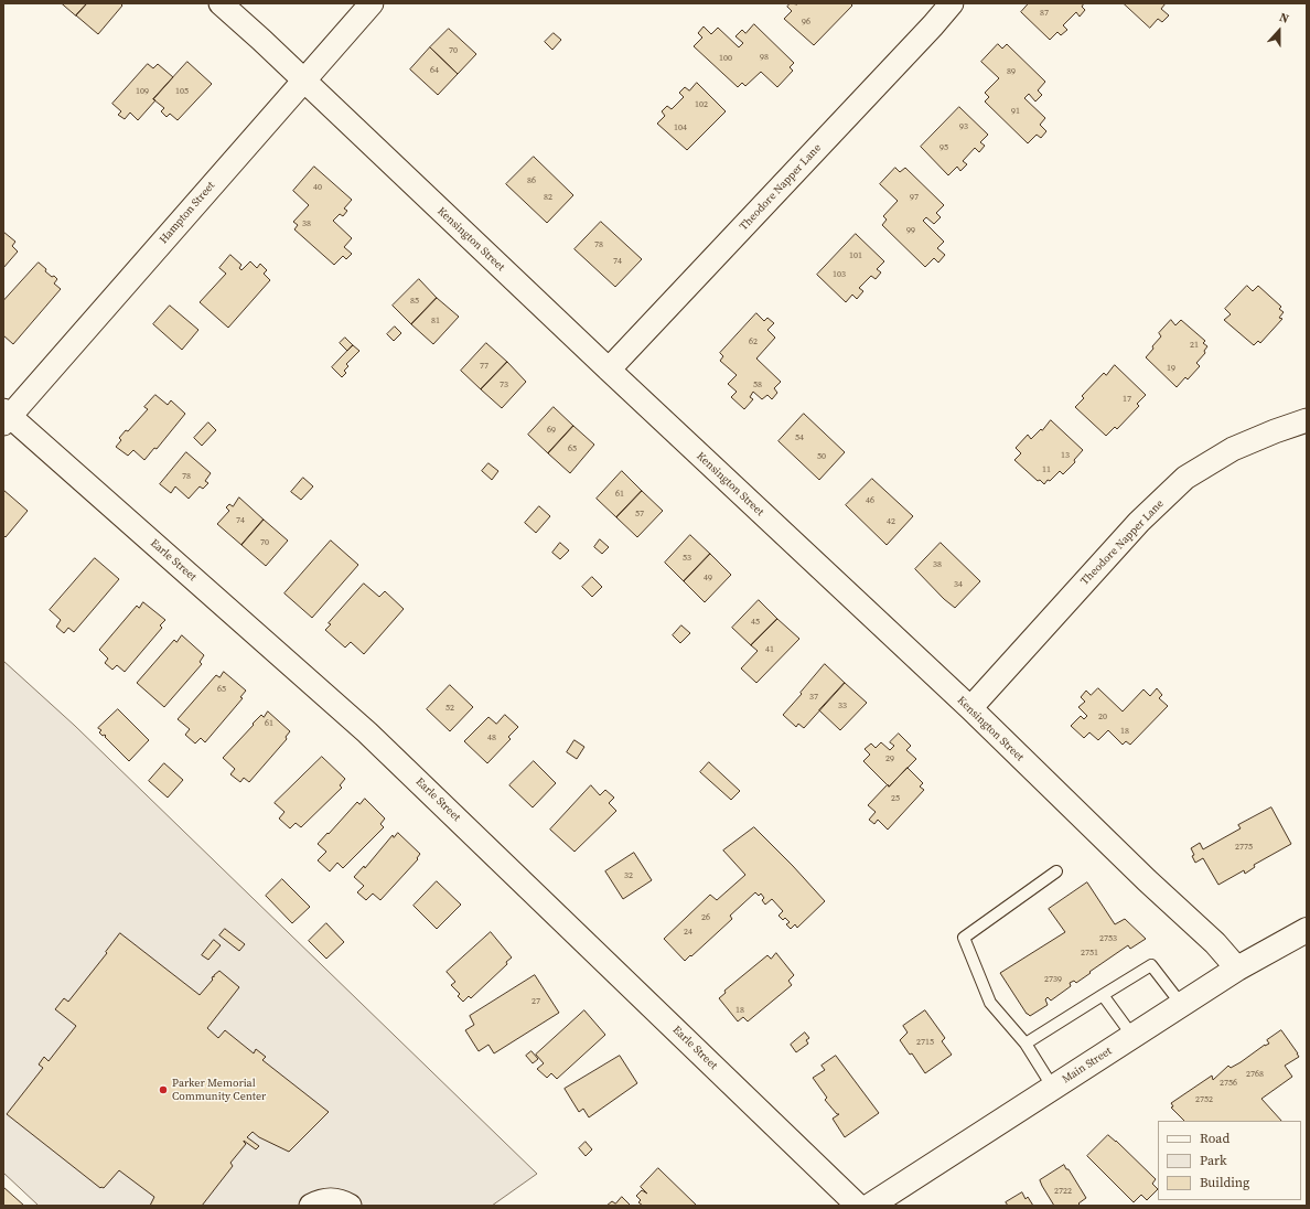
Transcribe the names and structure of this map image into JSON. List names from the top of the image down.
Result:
{
  "streets": {
    "main road": ["Main Street"],
    "street": [
      "Theodore Napper Lane",
      "Hampton Street",
      "Kensington Street",
      "Earle Street"
    ]
  },
  "crossings": [
    ["Theodore Napper Lane", "Kensington Street"],
    ["Hampton Street", "Kensington Street"],
    ["Hampton Street", "Earle Street"],
    ["Kensington Street", "Main Street"]
  ],
  "places": ["Parker Memorial Community Center"],
  "house_numbers": [
    "87",
    "96",
    "70",
    "98",
    "100",
    "64",
    "89",
    "109",
    "105",
    "102",
    "91",
    "93",
    "104",
    "95",
    "86",
    "40",
    "82",
    "97",
    "38",
    "99",
    "78",
    "101",
    "74",
    "103",
    "85",
    "81",
    "62",
    "21",
    "77",
    "19",
    "73",
    "58",
    "17",
    "69",
    "54",
    "65",
    "13",
    "50",
    "11",
    "78",
    "61",
    "46",
    "57",
    "74",
    "42",
    "70",
    "53",
    "38",
    "49",
    "34",
    "45",
    "41",
    "65",
    "37",
    "33",
    "52",
    "20",
    "61",
    "18",
    "48",
    "29",
    "25",
    "2775",
    "32",
    "26",
    "24",
    "2753",
    "2751",
    "2739",
    "27",
    "18",
    "2715",
    "2768",
    "2756",
    "2752",
    "2722"
  ],
  "legend": ["Road", "Park", "Building"],
  "north": "top"
}
